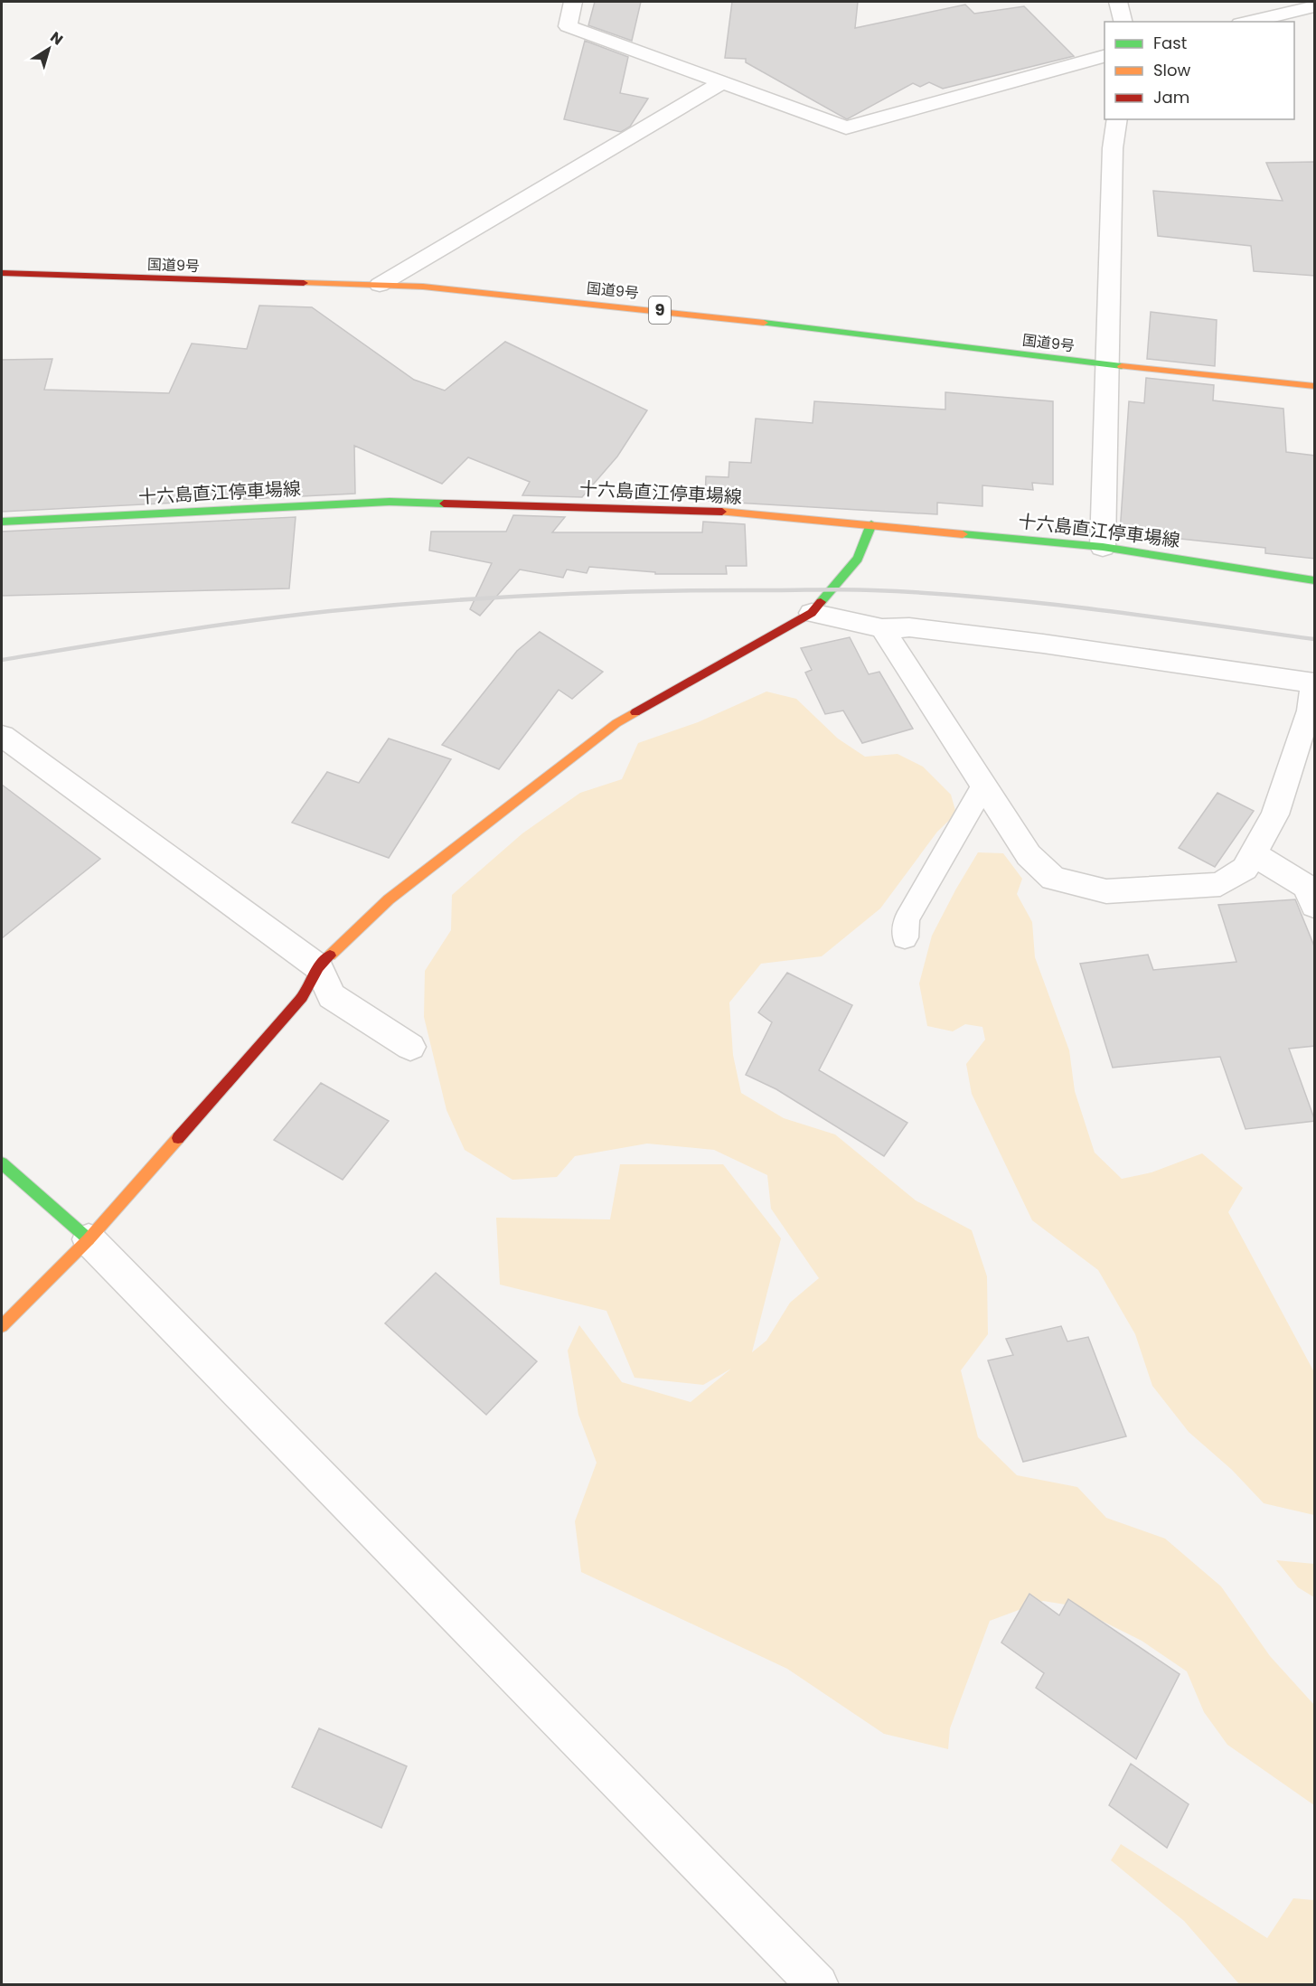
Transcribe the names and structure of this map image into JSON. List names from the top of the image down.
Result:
{
  "streets": {
    "main road": ["国道9号", "9", "十六島直江停車場線"]
  },
  "legend": ["Fast", "Slow", "Jam"],
  "north": "top right"
}
